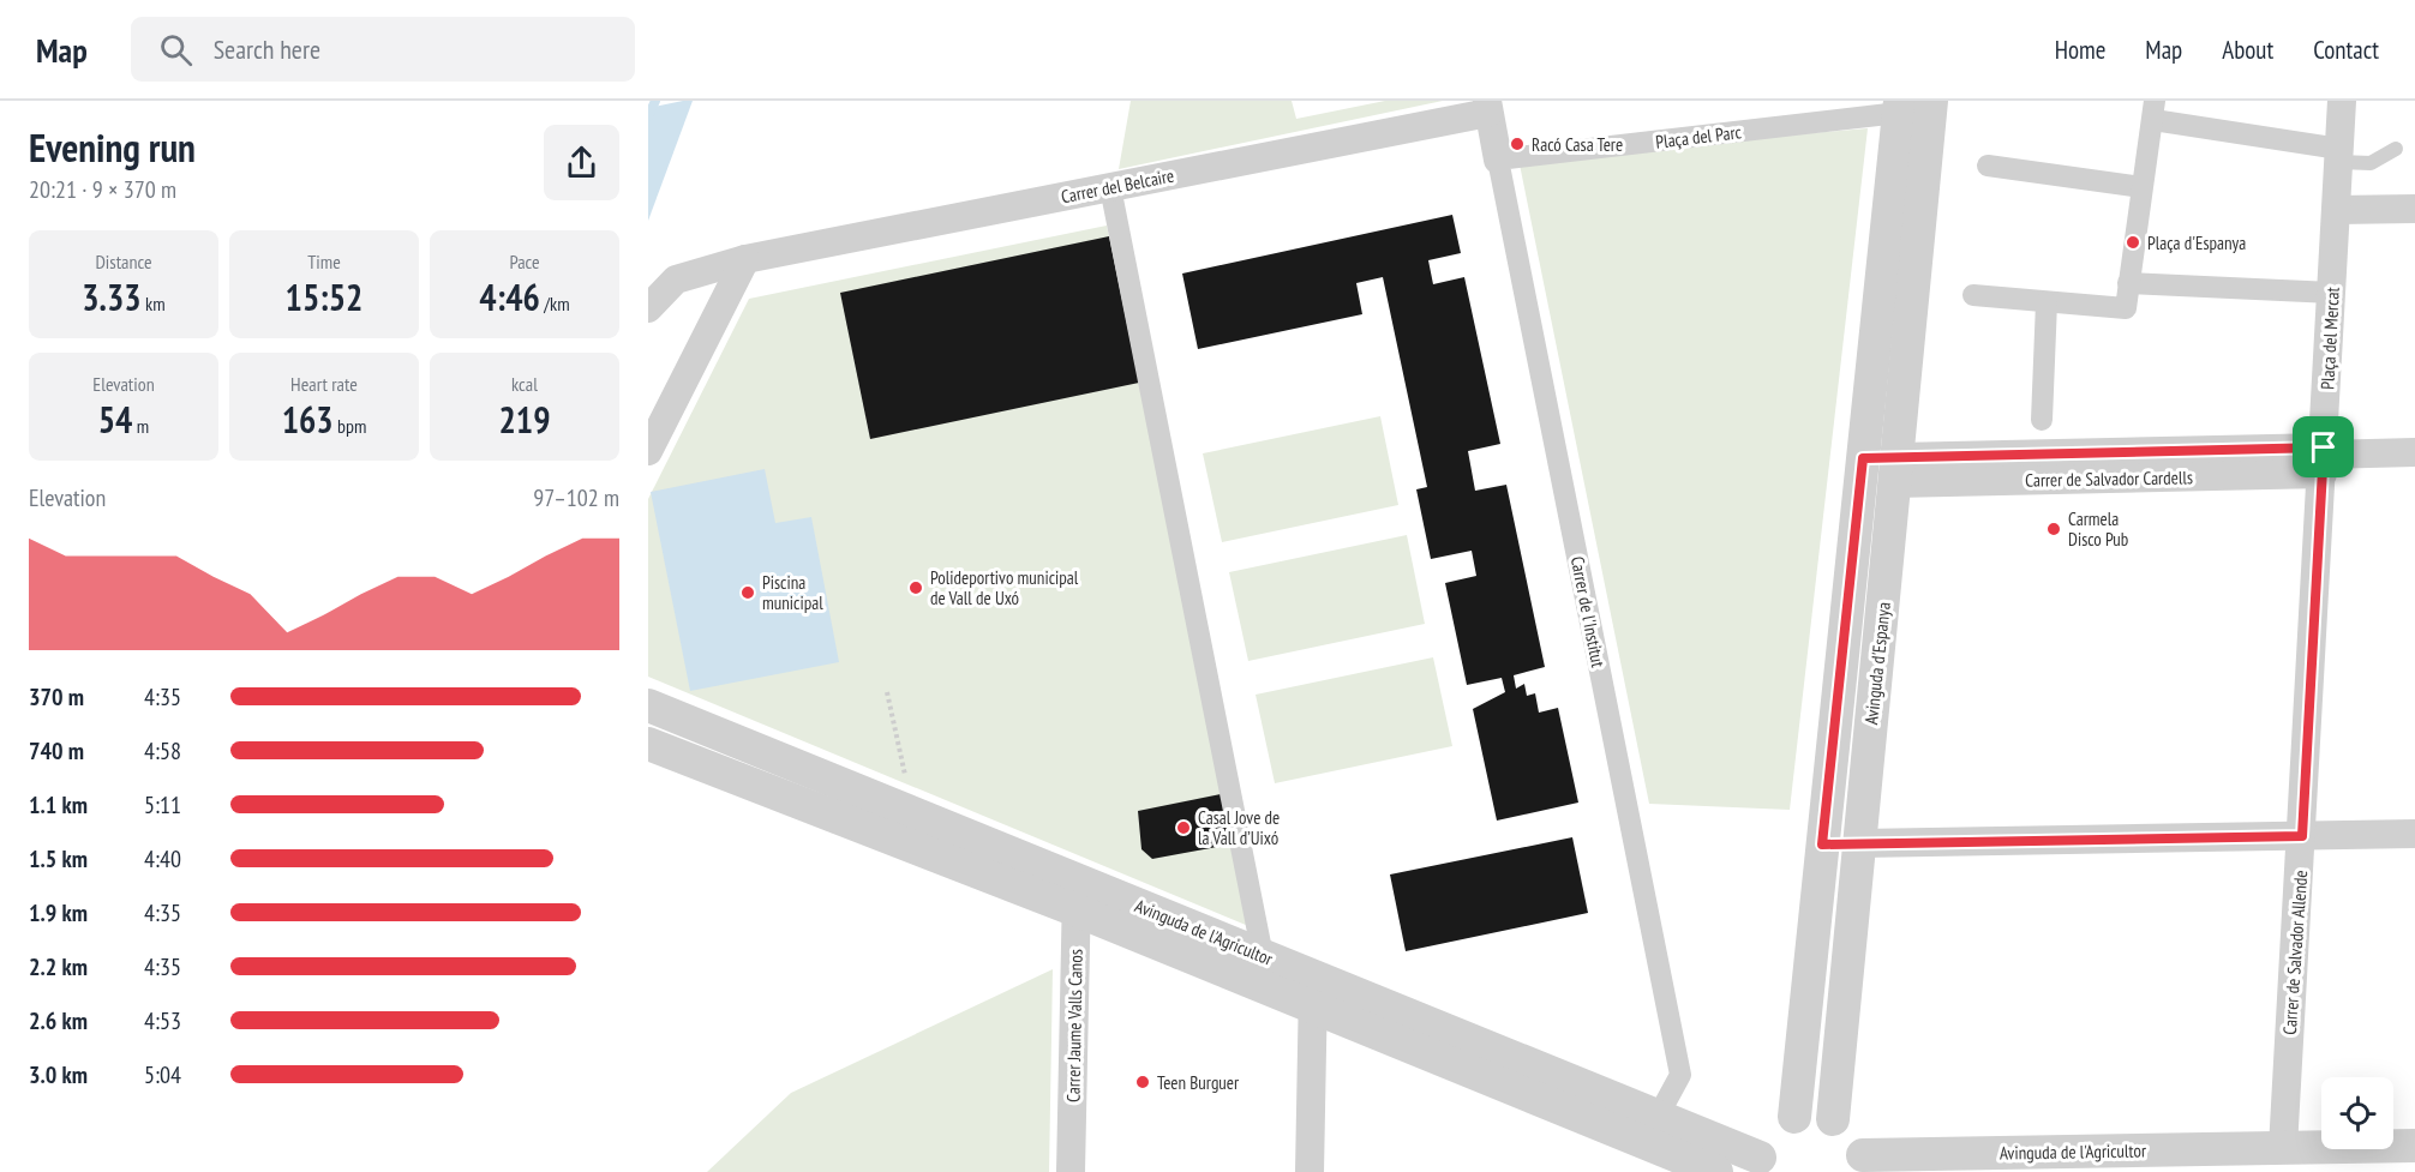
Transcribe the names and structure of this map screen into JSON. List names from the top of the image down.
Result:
{
  "streets": {
    "street": [
      "Plaça del Parc",
      "Carrer del Belcaire",
      "Plaça del Mercat",
      "Carrer de Salvador Cardells",
      "Carrer de l'Institut",
      "Avinguda d'Espanya",
      "Avinguda de l'Agricultor",
      "Carrer de Salvador Allende",
      "Carrer Jaume Valls Canos"
    ]
  },
  "crossings": [
    ["Plaça del Parc", "Carrer de l'Institut"],
    ["Plaça del Parc", "Avinguda d'Espanya"],
    ["Carrer del Belcaire", "Carrer de l'Institut"],
    ["Plaça del Mercat", "Carrer de Salvador Cardells"],
    ["Plaça del Mercat", "Carrer de Salvador Allende"],
    ["Carrer de Salvador Cardells", "Avinguda d'Espanya"],
    ["Carrer de Salvador Cardells", "Carrer de Salvador Allende"],
    ["Carrer de l'Institut", "Avinguda de l'Agricultor"],
    ["Avinguda de l'Agricultor", "Carrer de Salvador Allende"],
    ["Avinguda de l'Agricultor", "Carrer Jaume Valls Canos"]
  ],
  "places": [
    "Racó Casa Tere",
    "Plaça d'Espanya",
    "Carmela Disco Pub",
    "Polideportivo municipal de Vall de Uxó",
    "Piscina municipal",
    "Casal Jove de la Vall d’Uixó",
    "Teen Burguer"
  ],
  "page": {
    "header": "Map",
    "search": "Search here",
    "nav": [
      "Home",
      "Map",
      "About",
      "Contact"
    ],
    "heading": ["Evening run", "20:21 · 9 × 370 m"],
    "stats": [
      ["Distance", "3.33 km"],
      ["Time", "15:52"],
      ["Pace", "4:46 /km"],
      ["Elevation", "54 m"],
      ["Heart rate", "163 bpm"],
      ["kcal", "219"]
    ],
    "chart": ["Elevation", "97–102 m"],
    "list": [
      {
        "name": "370 m",
        "note": "4:35"
      },
      {
        "name": "740 m",
        "note": "4:58"
      },
      {
        "name": "1.1 km",
        "note": "5:11"
      },
      {
        "name": "1.5 km",
        "note": "4:40"
      },
      {
        "name": "1.9 km",
        "note": "4:35"
      },
      {
        "name": "2.2 km",
        "note": "4:35"
      },
      {
        "name": "2.6 km",
        "note": "4:53"
      },
      {
        "name": "3.0 km",
        "note": "5:04"
      }
    ]
  }
}
